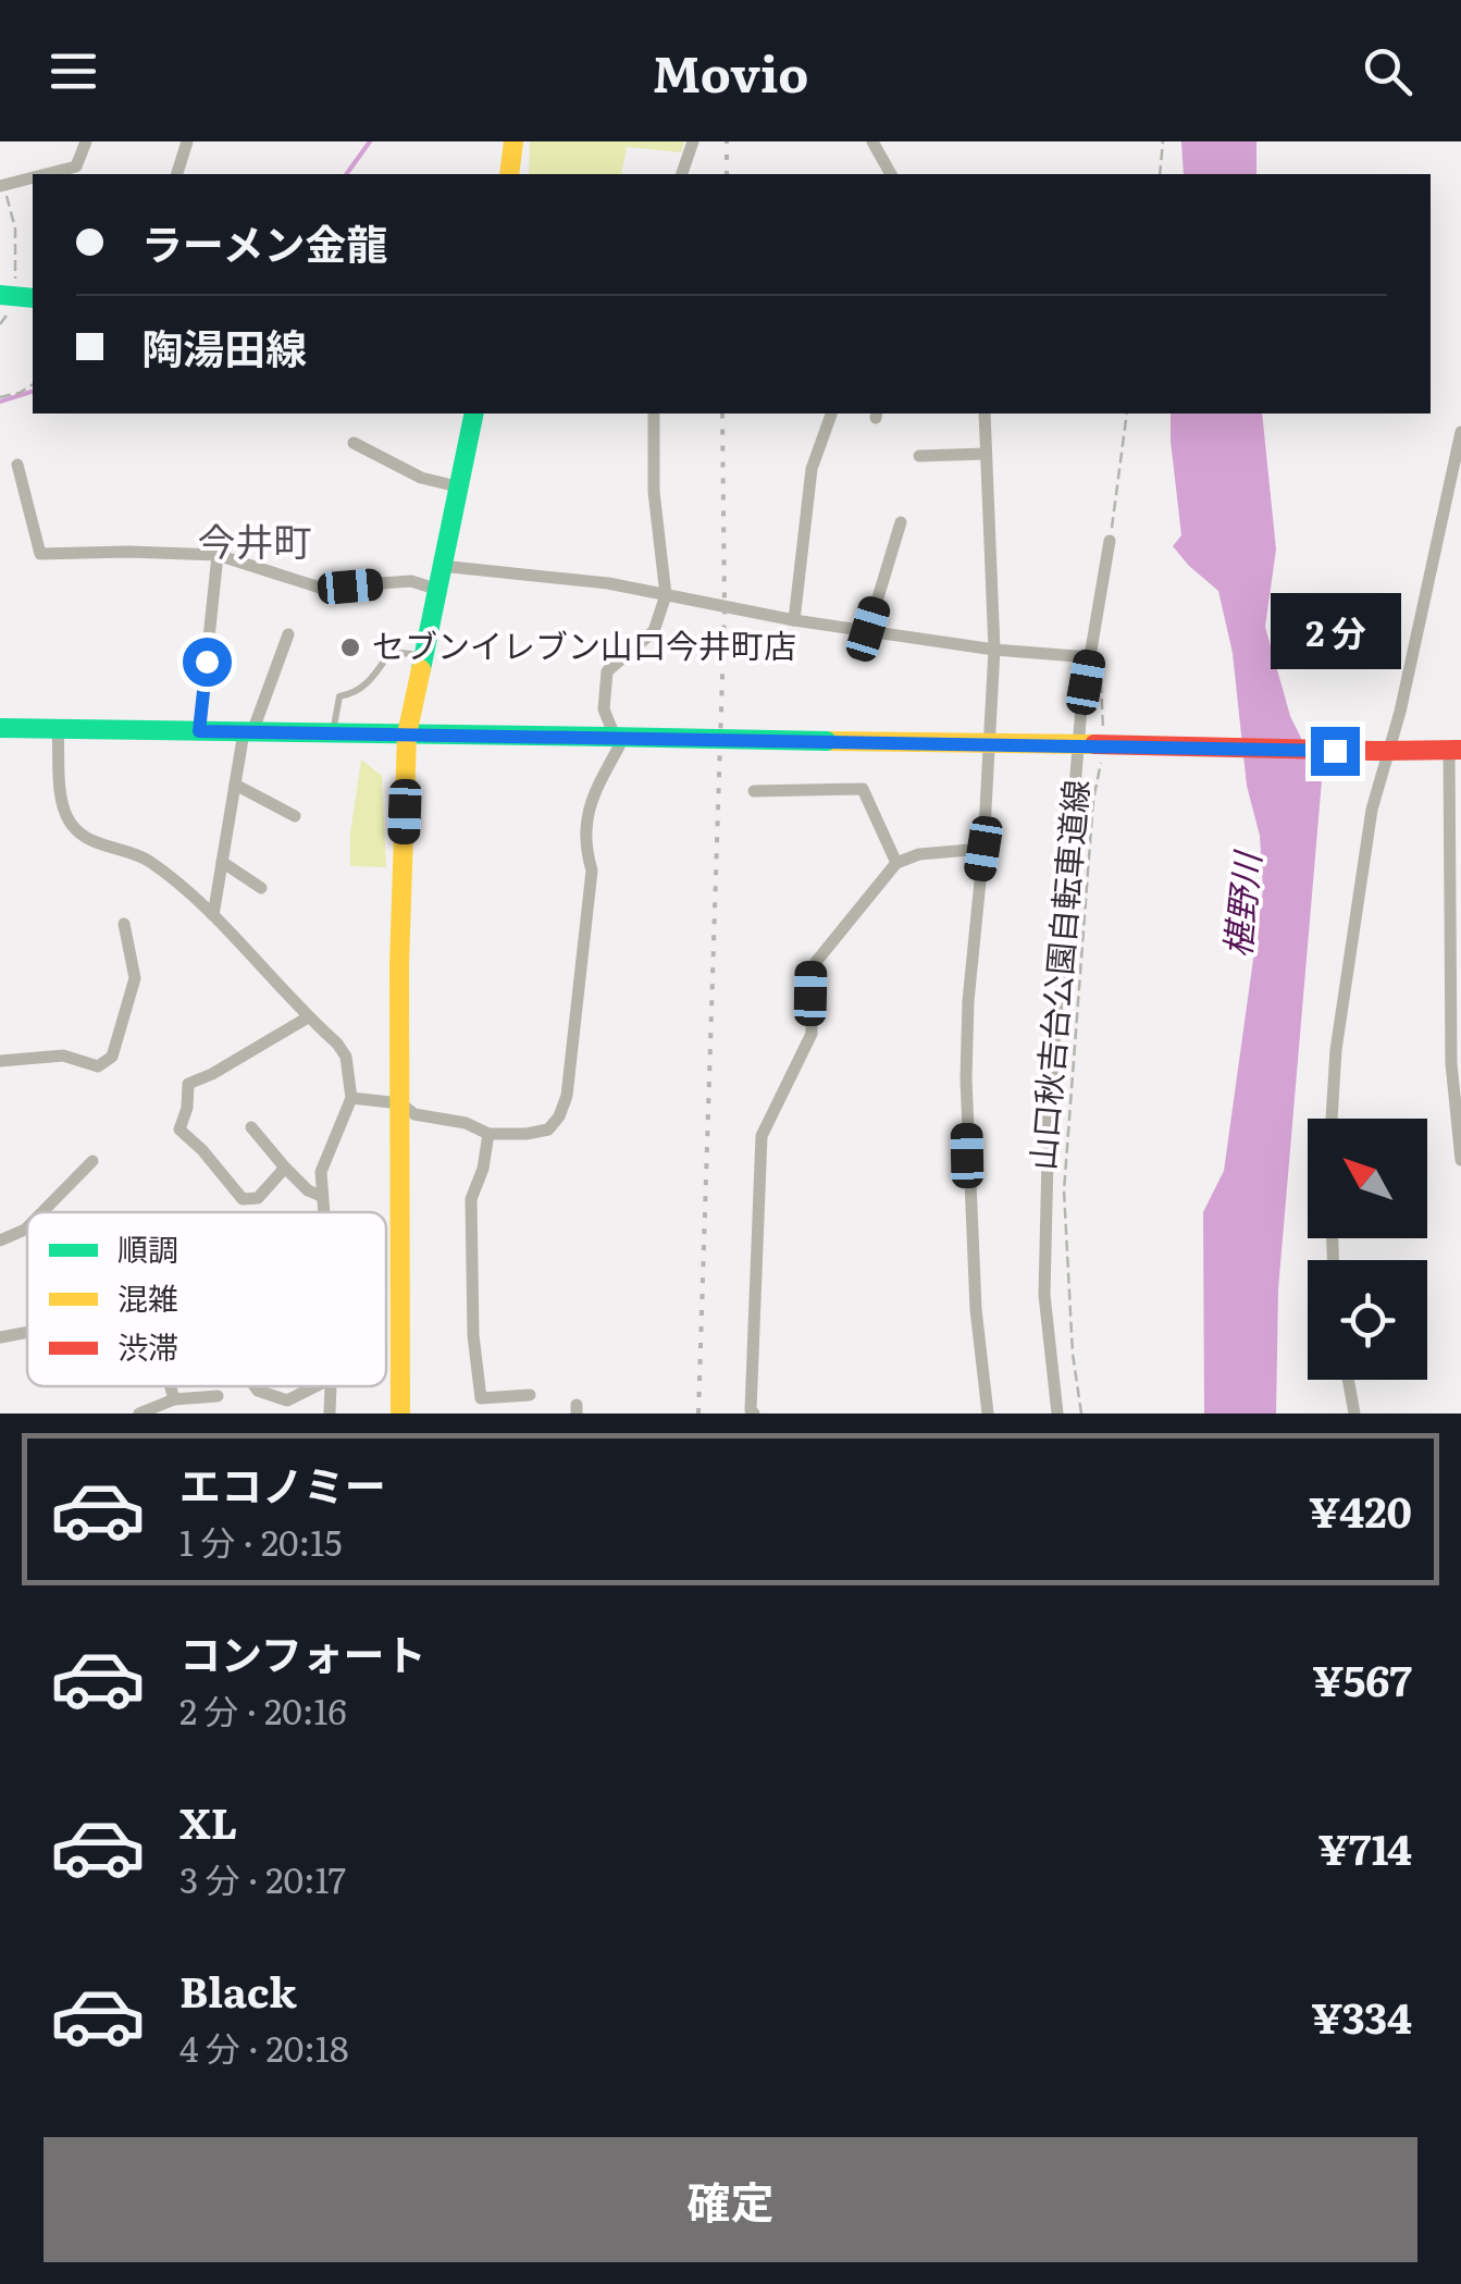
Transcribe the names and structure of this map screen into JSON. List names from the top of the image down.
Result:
{
  "streets": {
    "path": ["山口秋吉台公園自転車道線"]
  },
  "districts": ["今井町"],
  "water": ["椹野川"],
  "places": ["セブンイレブン山口今井町店"],
  "legend": ["順調", "混雑", "渋滞"],
  "north": "top left",
  "page": {
    "header": "Movio",
    "banner": ["ラーメン金龍", "陶湯田線"],
    "bubble": "2 分",
    "list": [
      {
        "name": "エコノミー",
        "note": "1 分 · 20:15",
        "value": "¥420"
      },
      {
        "name": "コンフォート",
        "note": "2 分 · 20:16",
        "value": "¥567"
      },
      {
        "name": "XL",
        "note": "3 分 · 20:17",
        "value": "¥714"
      },
      {
        "name": "Black",
        "note": "4 分 · 20:18",
        "value": "¥334"
      }
    ],
    "buttons": "確定"
  }
}
